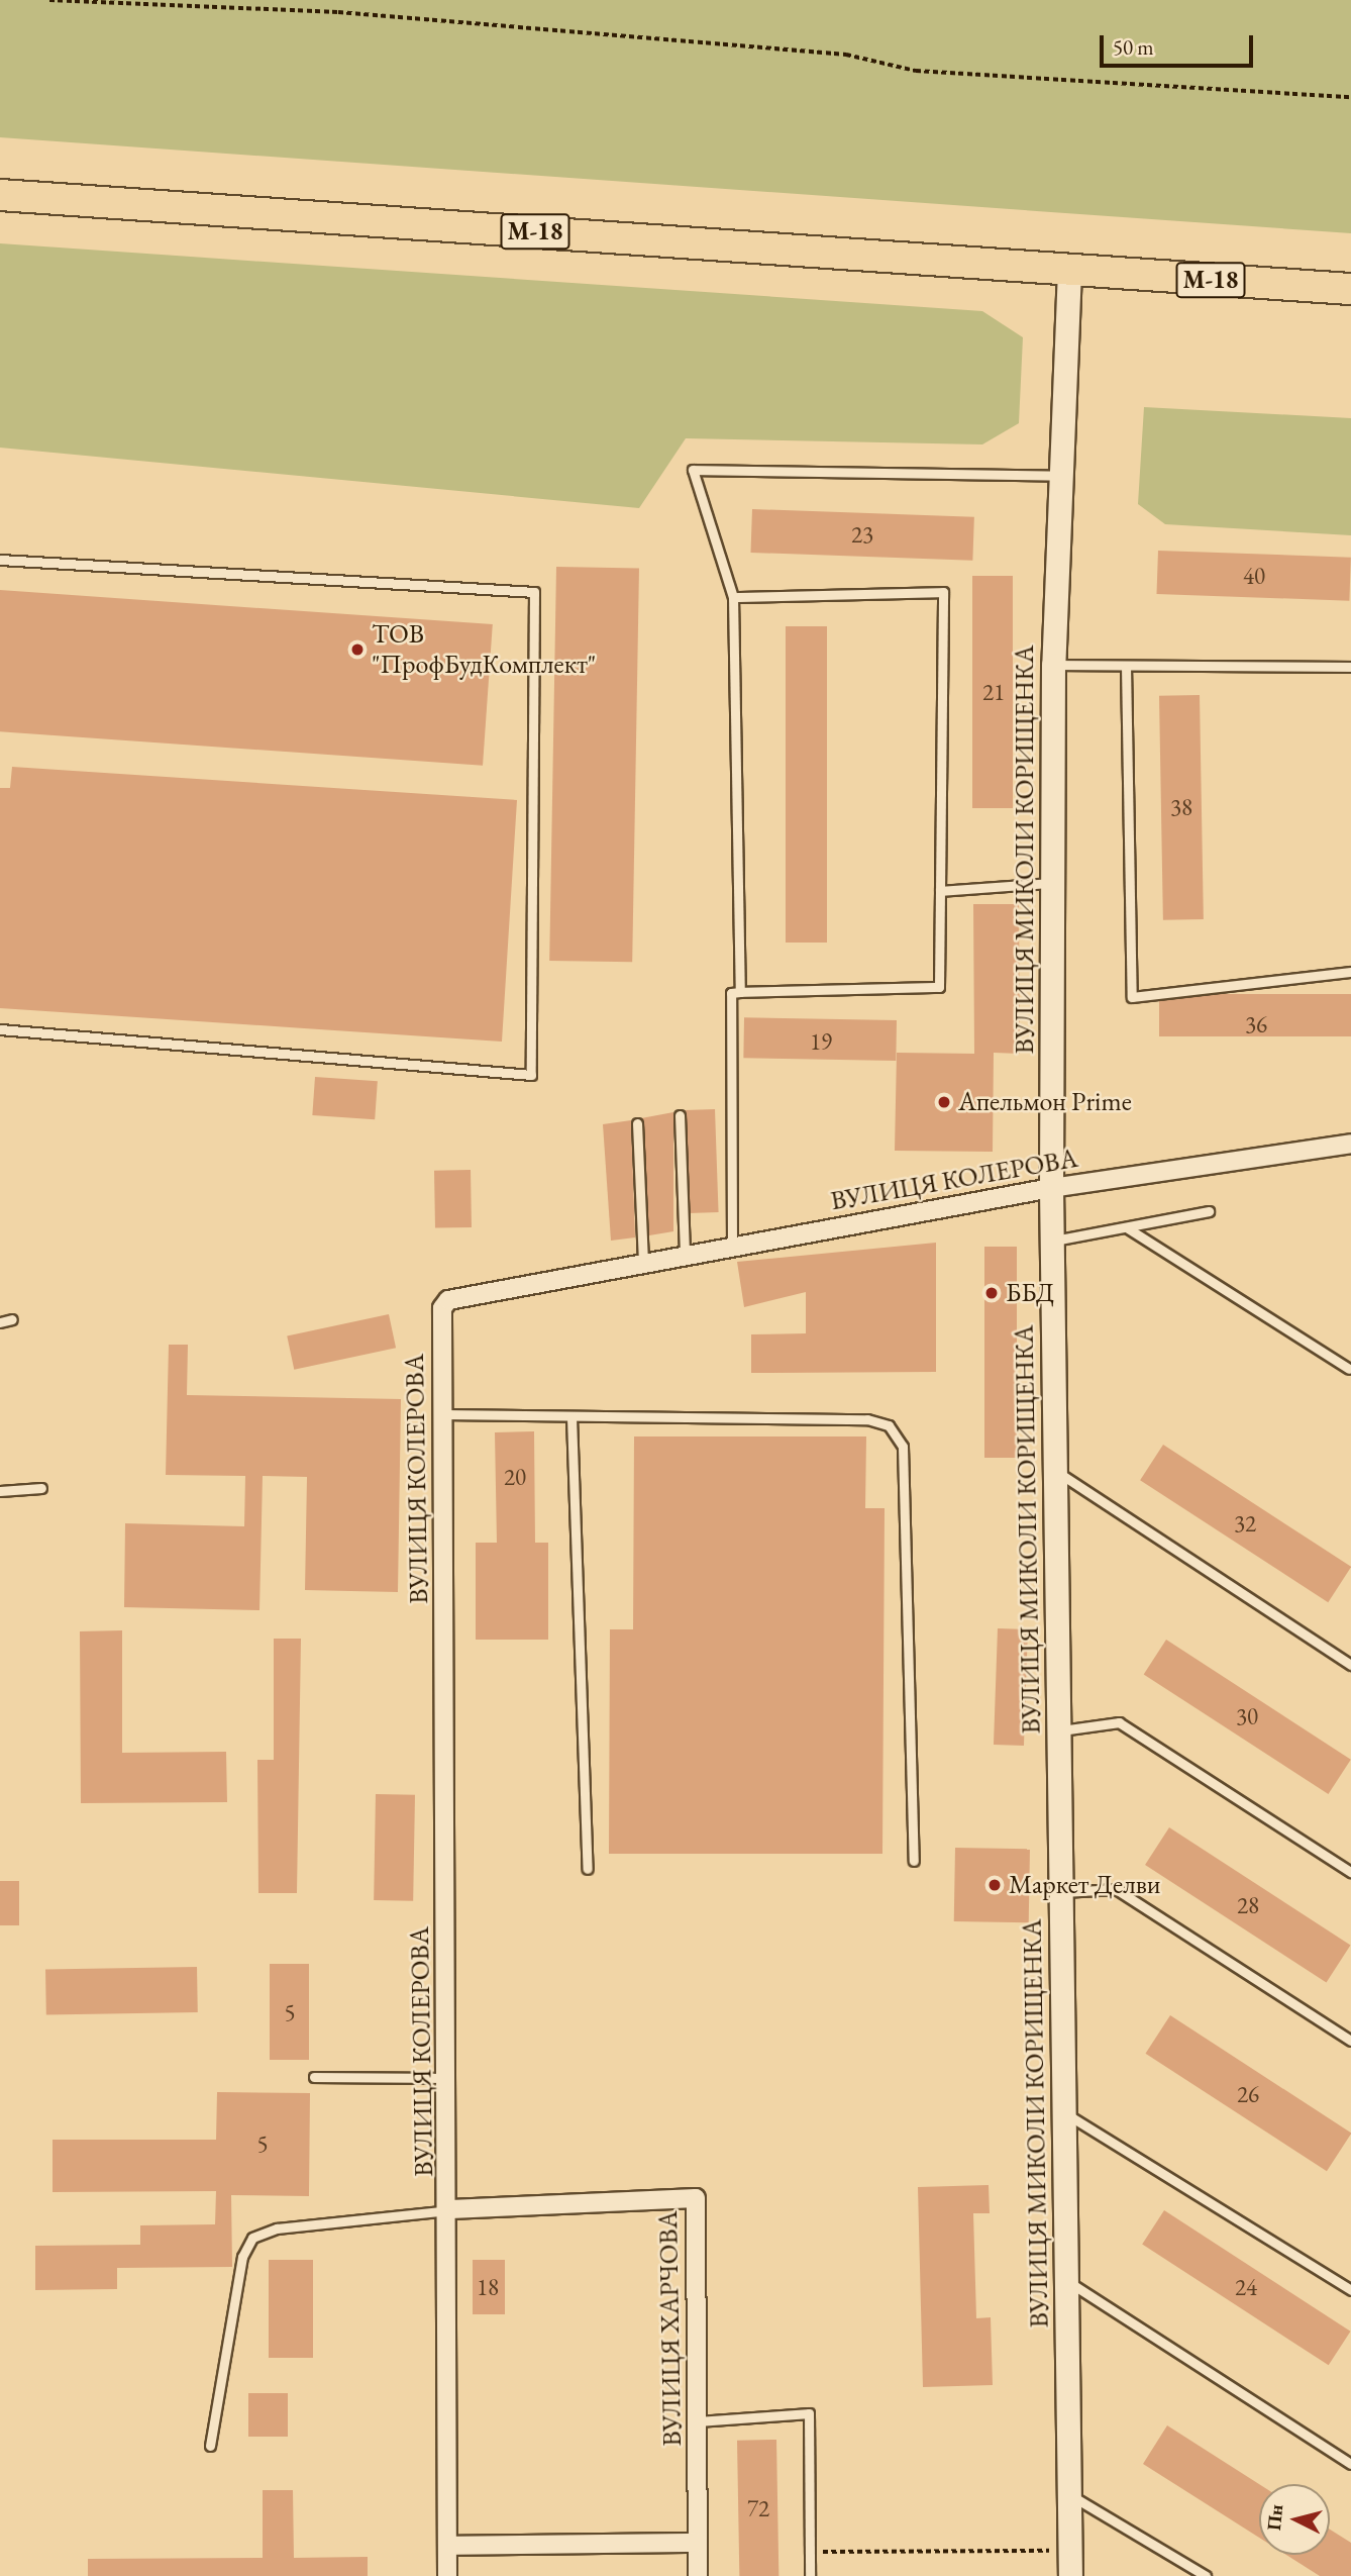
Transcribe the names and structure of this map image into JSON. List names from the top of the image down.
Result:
{
  "streets": {
    "highway": ["М-18"],
    "street": ["ВУЛИЦЯ МИКОЛИ КОРИЩЕНКА", "ВУЛИЦЯ КОЛЕРОВА", "ВУЛИЦЯ ХАРЧОВА"]
  },
  "crossings": [
    ["М-18", "ВУЛИЦЯ МИКОЛИ КОРИЩЕНКА"],
    ["ВУЛИЦЯ МИКОЛИ КОРИЩЕНКА", "ВУЛИЦЯ КОЛЕРОВА"],
    ["ВУЛИЦЯ КОЛЕРОВА", "ВУЛИЦЯ ХАРЧОВА"]
  ],
  "places": [
    "ТОВ \"ПрофБудКомплект\"",
    "Апельмон Prime",
    "ББД",
    "Маркет Делви"
  ],
  "house_numbers": [
    "23",
    "40",
    "21",
    "38",
    "36",
    "19",
    "20",
    "32",
    "30",
    "28",
    "5",
    "26",
    "5",
    "18",
    "24",
    "72"
  ],
  "scale_bar": "50 m",
  "north": "left"
}
